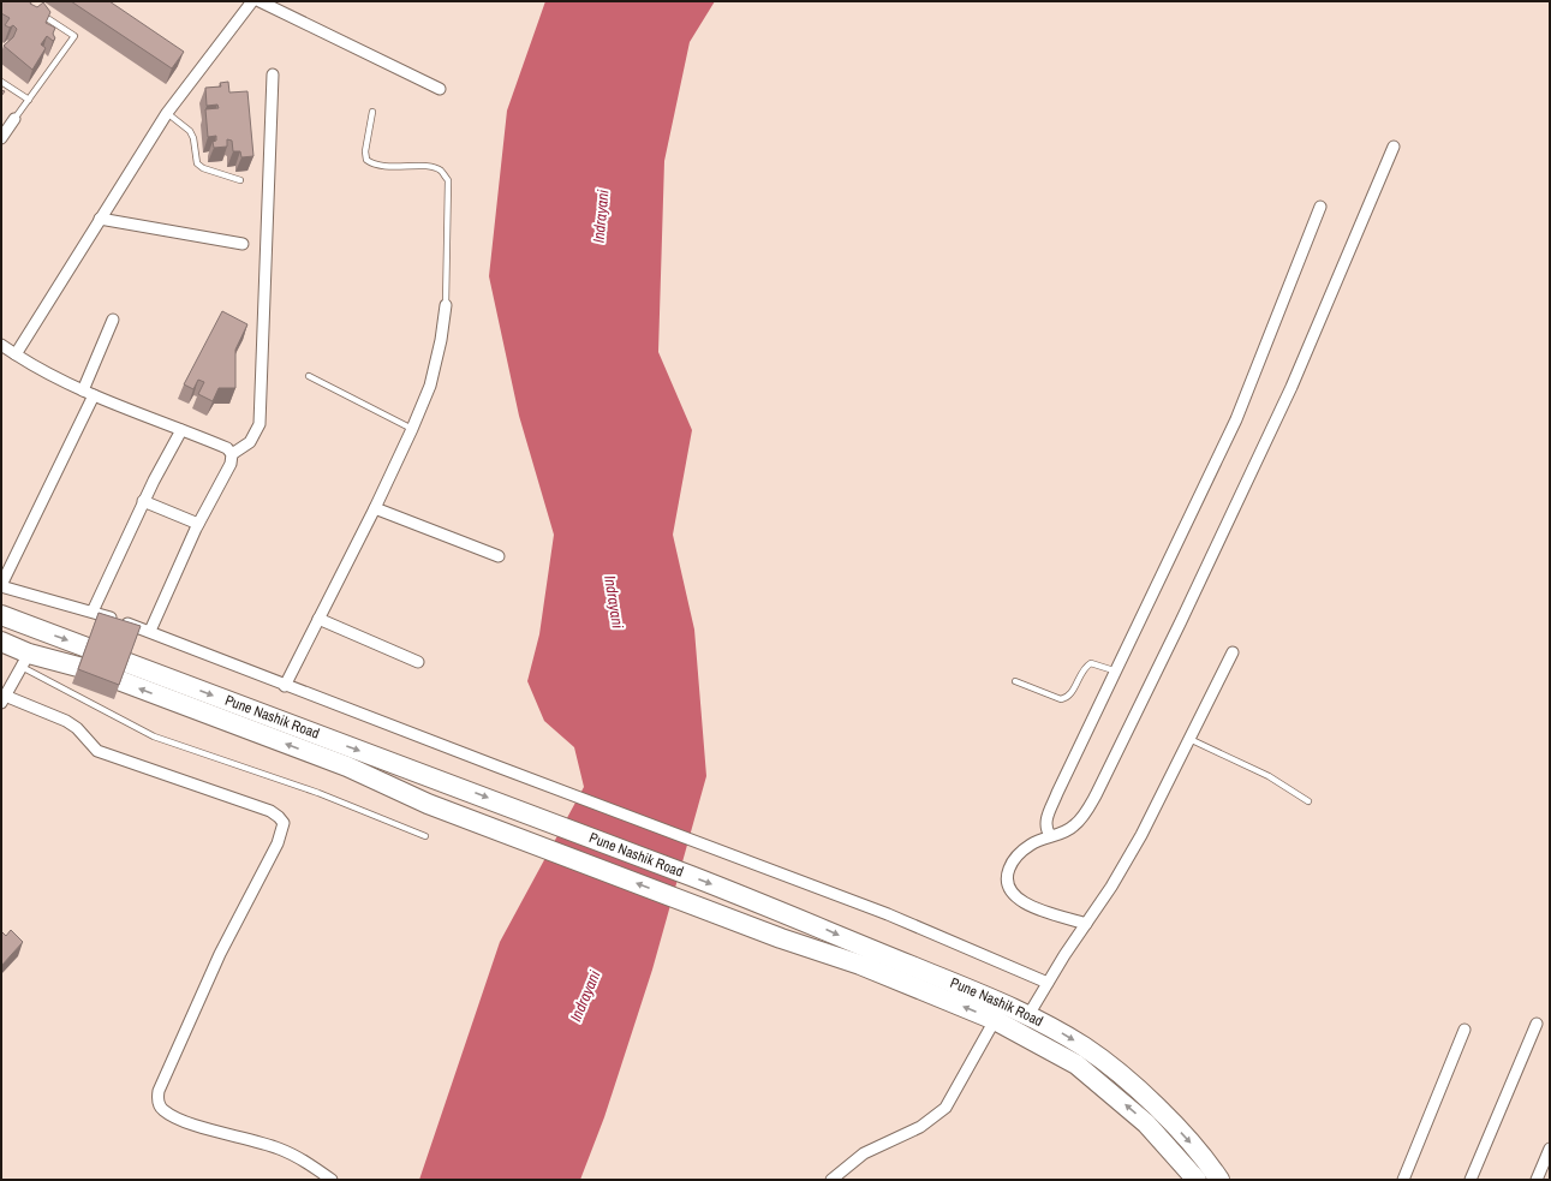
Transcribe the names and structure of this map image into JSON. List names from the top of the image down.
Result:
{
  "streets": {
    "highway": ["Pune Nashik Road"]
  },
  "water": ["Indrayani"]
}
